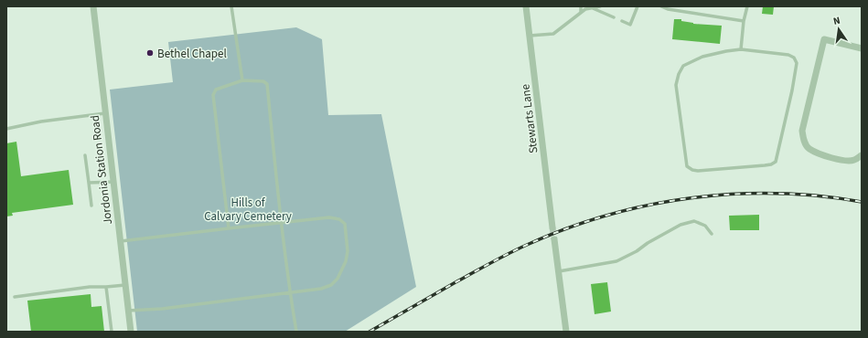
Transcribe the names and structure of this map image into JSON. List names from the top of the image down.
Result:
{
  "streets": {
    "street": ["Stewarts Lane", "Jordonia Station Road"]
  },
  "parks": ["Hills of Calvary Cemetery"],
  "places": ["Bethel Chapel"],
  "north": "top"
}
